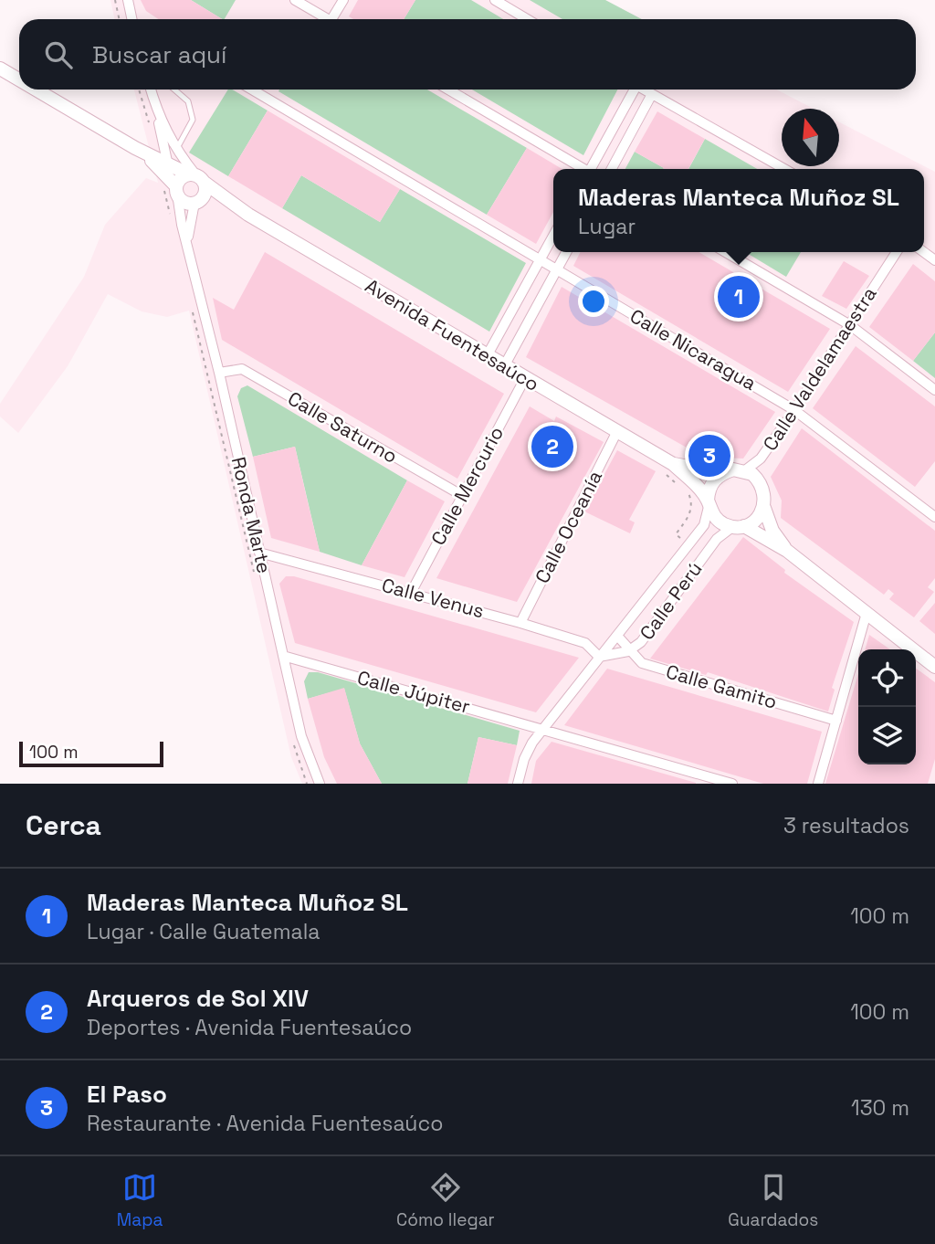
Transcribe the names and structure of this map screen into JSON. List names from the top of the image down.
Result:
{
  "streets": {
    "street": [
      "Avenida Fuentesaúco",
      "Calle Nicaragua",
      "Calle Valdelamaestra",
      "Calle Saturno",
      "Calle Mercurio",
      "Ronda Marte",
      "Calle Oceanía",
      "Calle Venus",
      "Calle Perú",
      "Calle Gamito",
      "Calle Júpiter"
    ]
  },
  "crossings": [
    ["Avenida Fuentesaúco", "Calle Valdelamaestra"],
    ["Avenida Fuentesaúco", "Calle Mercurio"],
    ["Avenida Fuentesaúco", "Ronda Marte"],
    ["Avenida Fuentesaúco", "Calle Oceanía"],
    ["Avenida Fuentesaúco", "Calle Perú"],
    ["Calle Nicaragua", "Calle Valdelamaestra"],
    ["Calle Valdelamaestra", "Calle Perú"],
    ["Calle Saturno", "Calle Mercurio"],
    ["Calle Saturno", "Ronda Marte"],
    ["Calle Mercurio", "Calle Venus"],
    ["Ronda Marte", "Calle Venus"],
    ["Ronda Marte", "Calle Júpiter"],
    ["Calle Oceanía", "Calle Venus"],
    ["Calle Venus", "Calle Perú"],
    ["Calle Perú", "Calle Gamito"],
    ["Calle Perú", "Calle Júpiter"]
  ],
  "scale_bar": "100 m",
  "north": "top",
  "page": {
    "search": "Buscar aquí",
    "popup": ["Maderas Manteca Muñoz SL", "Lugar"],
    "pins": ["1", "2", "3"],
    "scale": "100 m",
    "heading": ["Cerca", "3 resultados"],
    "list": [
      {
        "mark": "1",
        "name": "Maderas Manteca Muñoz SL",
        "note": "Lugar · Calle Guatemala",
        "value": "100 m"
      },
      {
        "mark": "2",
        "name": "Arqueros de Sol XIV",
        "note": "Deportes · Avenida Fuentesaúco",
        "value": "100 m"
      },
      {
        "mark": "3",
        "name": "El Paso",
        "note": "Restaurante · Avenida Fuentesaúco",
        "value": "130 m"
      }
    ],
    "nav": ["Mapa", "Cómo llegar", "Guardados"]
  }
}
